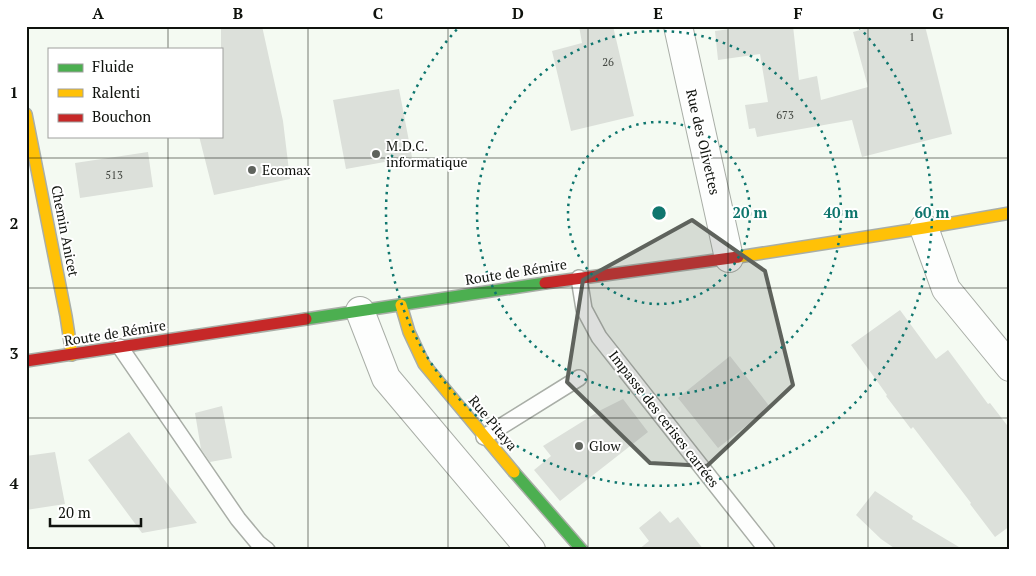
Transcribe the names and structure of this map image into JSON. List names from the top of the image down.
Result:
{
  "streets": {
    "main road": ["Chemin Anicet", "Route de Rémire", "Rue Pitaya"],
    "street": ["Rue des Olivettes"],
    "lane": ["Impasse des cerises carrées"]
  },
  "crossings": [
    ["Rue des Olivettes", "Route de Rémire"],
    ["Chemin Anicet", "Route de Rémire"],
    ["Route de Rémire", "Impasse des cerises carrées"],
    ["Route de Rémire", "Rue Pitaya"]
  ],
  "places": ["M.D.C. informatique", "Ecomax", "Glow"],
  "house_numbers": [
    "1",
    "26",
    "673",
    "513"
  ],
  "legend": ["Fluide", "Ralenti", "Bouchon"],
  "scale_bar": "20 m",
  "grid": {
    "columns": [
      "A",
      "B",
      "C",
      "D",
      "E",
      "F",
      "G"
    ],
    "rows": [
      "1",
      "2",
      "3",
      "4"
    ]
  },
  "rings": ["20 m", "40 m", "60 m"]
}
